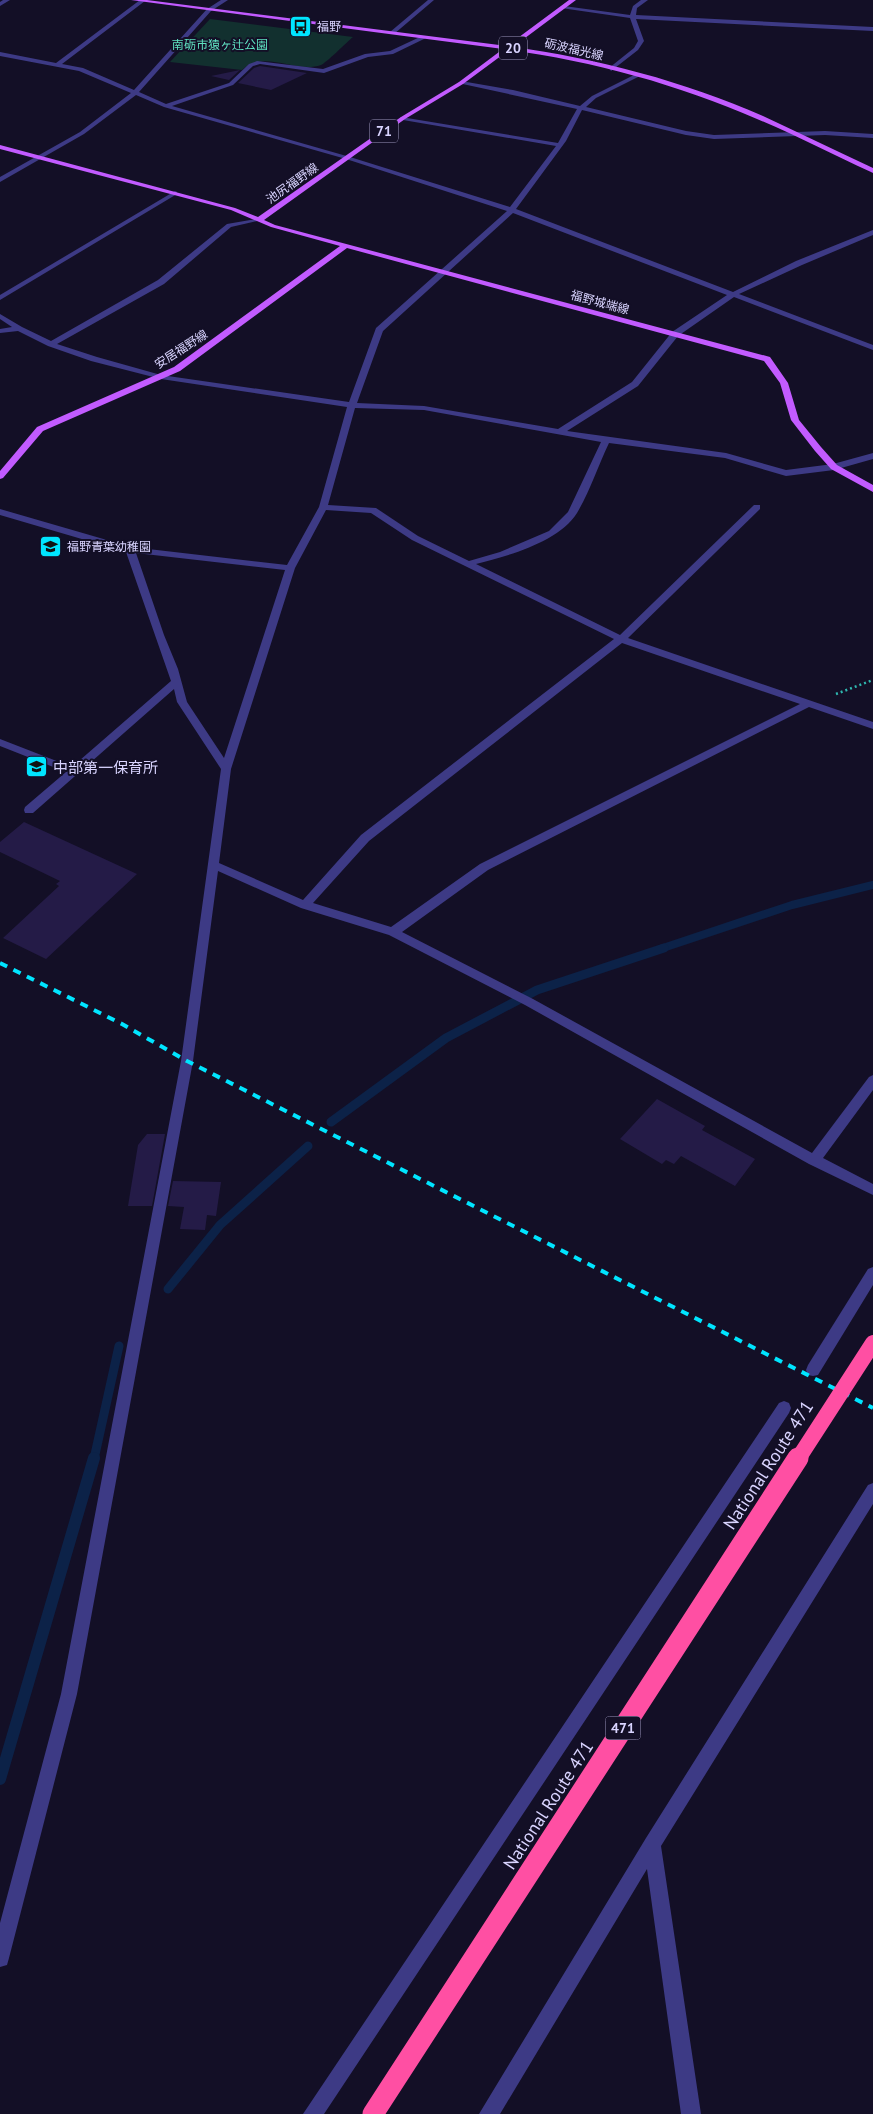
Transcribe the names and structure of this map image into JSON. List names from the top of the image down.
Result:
{
  "streets": {
    "highway": ["National Route 471", "471"],
    "main road": [
      "20",
      "砺波福光線",
      "71",
      "池尻福野線",
      "福野城端線",
      "安居福野線"
    ]
  },
  "crossings": [
    ["砺波福光線", "池尻福野線"],
    ["池尻福野線", "福野城端線"],
    ["福野城端線", "安居福野線"]
  ],
  "parks": ["南砺市猿ヶ辻公園"],
  "places": {
    "bus stop": ["福野"],
    "school or university": ["福野青葉幼稚園", "中部第一保育所"]
  }
}
